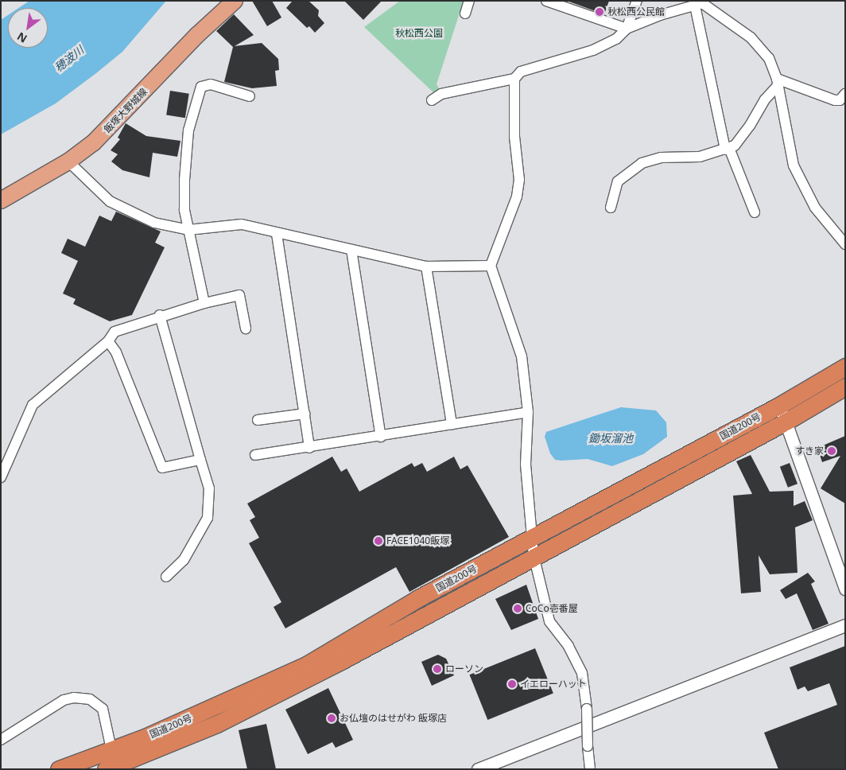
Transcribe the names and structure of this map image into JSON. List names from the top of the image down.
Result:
{
  "streets": {
    "highway": ["国道200号"],
    "main road": ["飯塚大野城線"]
  },
  "water": ["穂波川", "鋤坂溜池"],
  "parks": ["秋松西公園"],
  "places": [
    "秋松西公民館",
    "すき家",
    "FACE1040飯塚",
    "CoCo壱番屋",
    "ローソン",
    "イエローハット",
    "お仏壇のはせがわ 飯塚店"
  ],
  "north": "bottom left"
}
